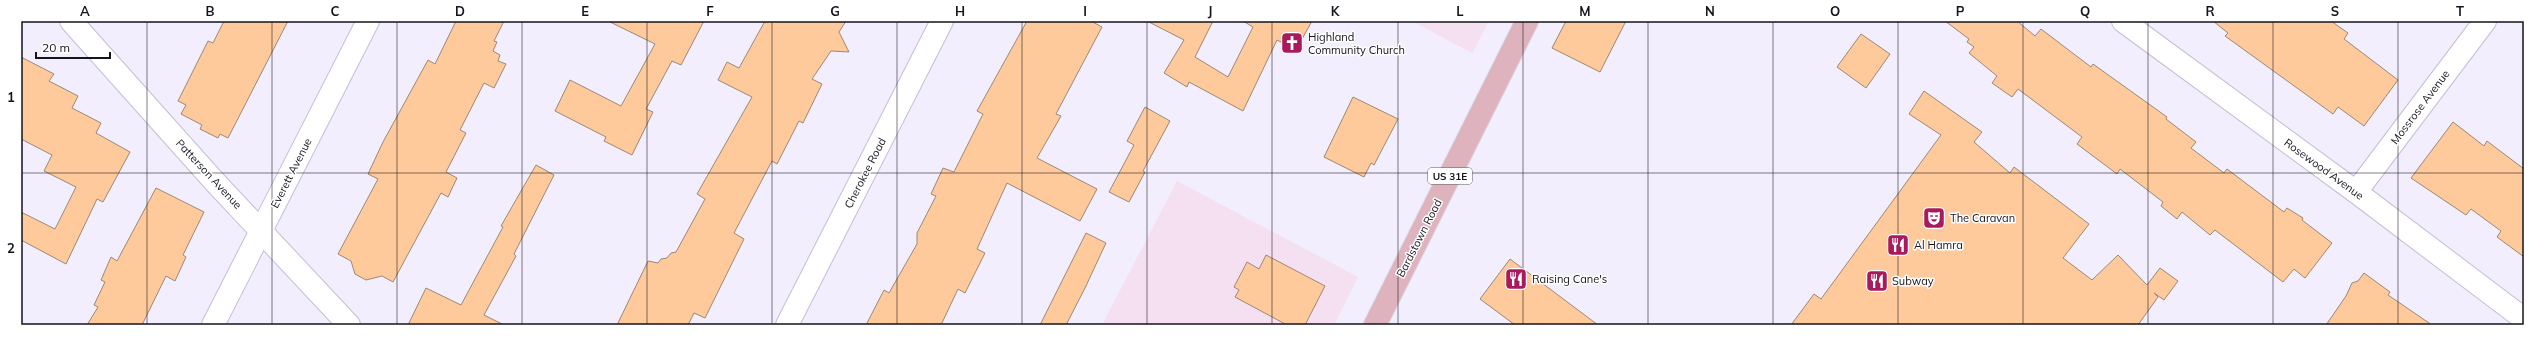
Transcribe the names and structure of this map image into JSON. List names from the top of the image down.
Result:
{
  "streets": {
    "main road": ["US 31E", "Bardstown Road"],
    "street": [
      "Mossrose Avenue",
      "Rosewood Avenue",
      "Everett Avenue",
      "Cherokee Road",
      "Patterson Avenue"
    ]
  },
  "crossings": [
    ["Mossrose Avenue", "Rosewood Avenue"],
    ["Everett Avenue", "Patterson Avenue"]
  ],
  "places": {
    "church": ["Highland Community Church"],
    "theatre": ["The Caravan"],
    "restaurant": ["Al Hamra", "Raising Cane's", "Subway"]
  },
  "scale_bar": "20 m",
  "grid": {
    "columns": [
      "A",
      "B",
      "C",
      "D",
      "E",
      "F",
      "G",
      "H",
      "I",
      "J",
      "K",
      "L",
      "M",
      "N",
      "O",
      "P",
      "Q",
      "R",
      "S",
      "T"
    ],
    "rows": ["1", "2"]
  }
}
